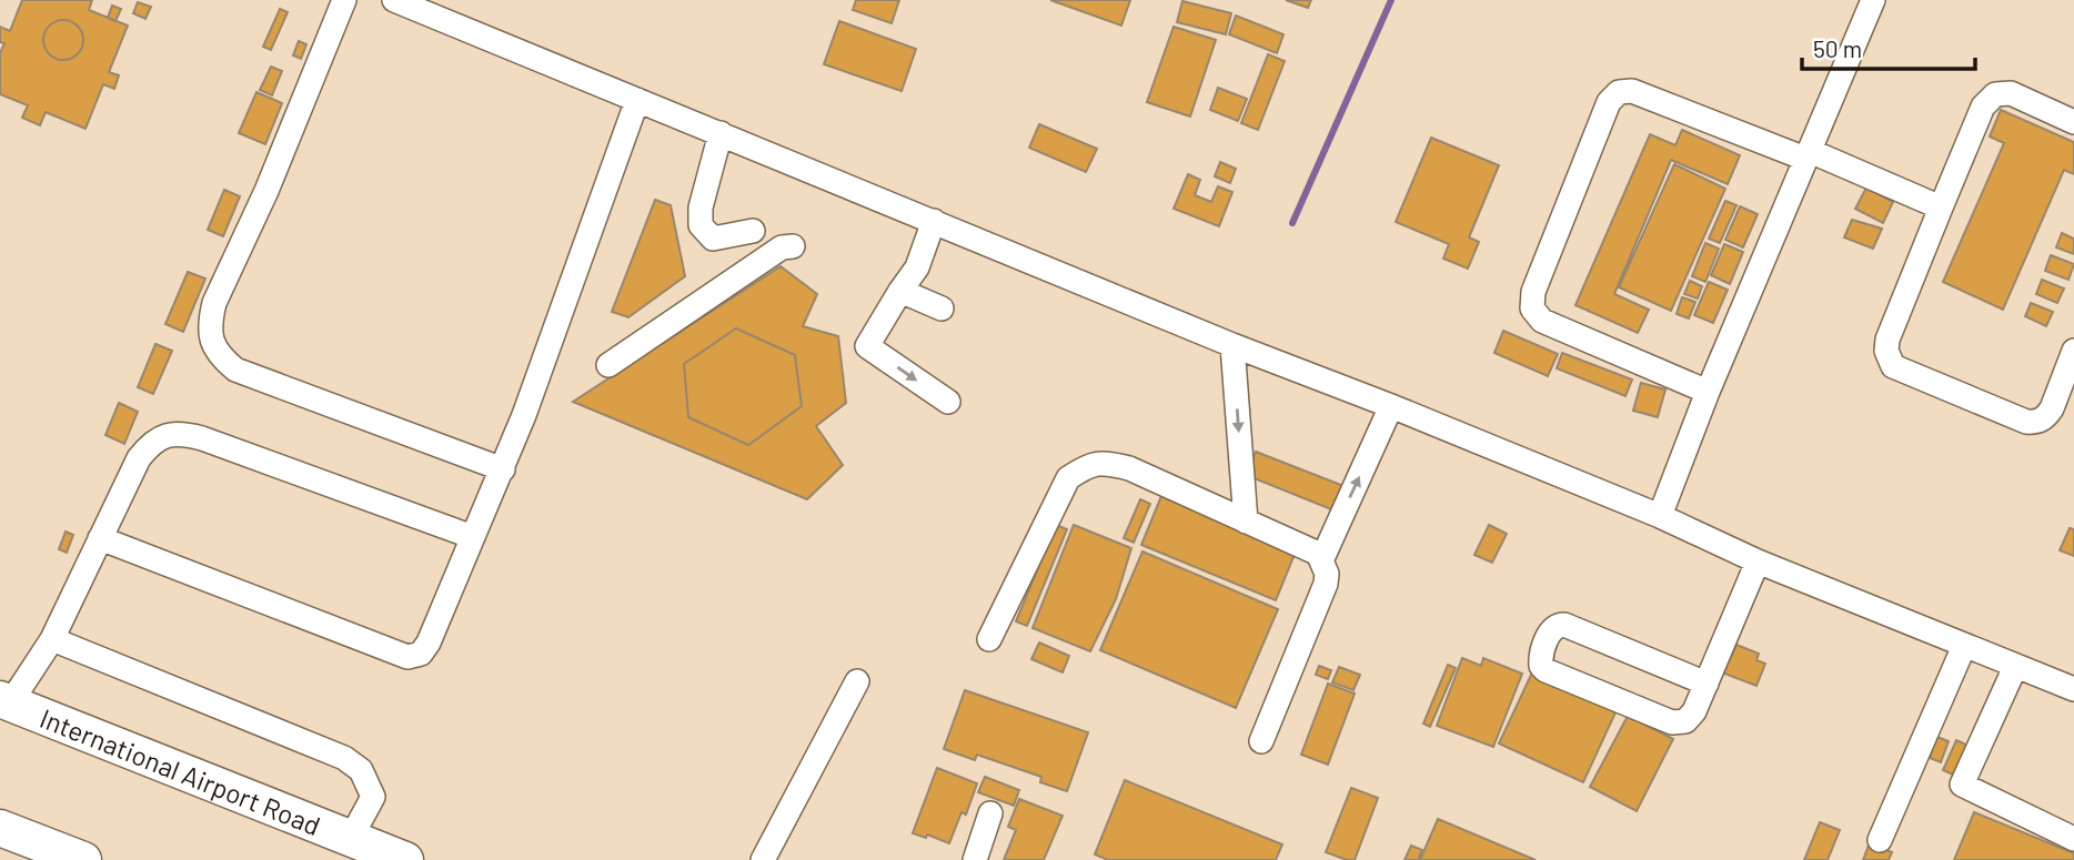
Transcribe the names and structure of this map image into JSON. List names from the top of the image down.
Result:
{
  "streets": {
    "highway": ["International Airport Road"]
  },
  "scale_bar": "50 m"
}
